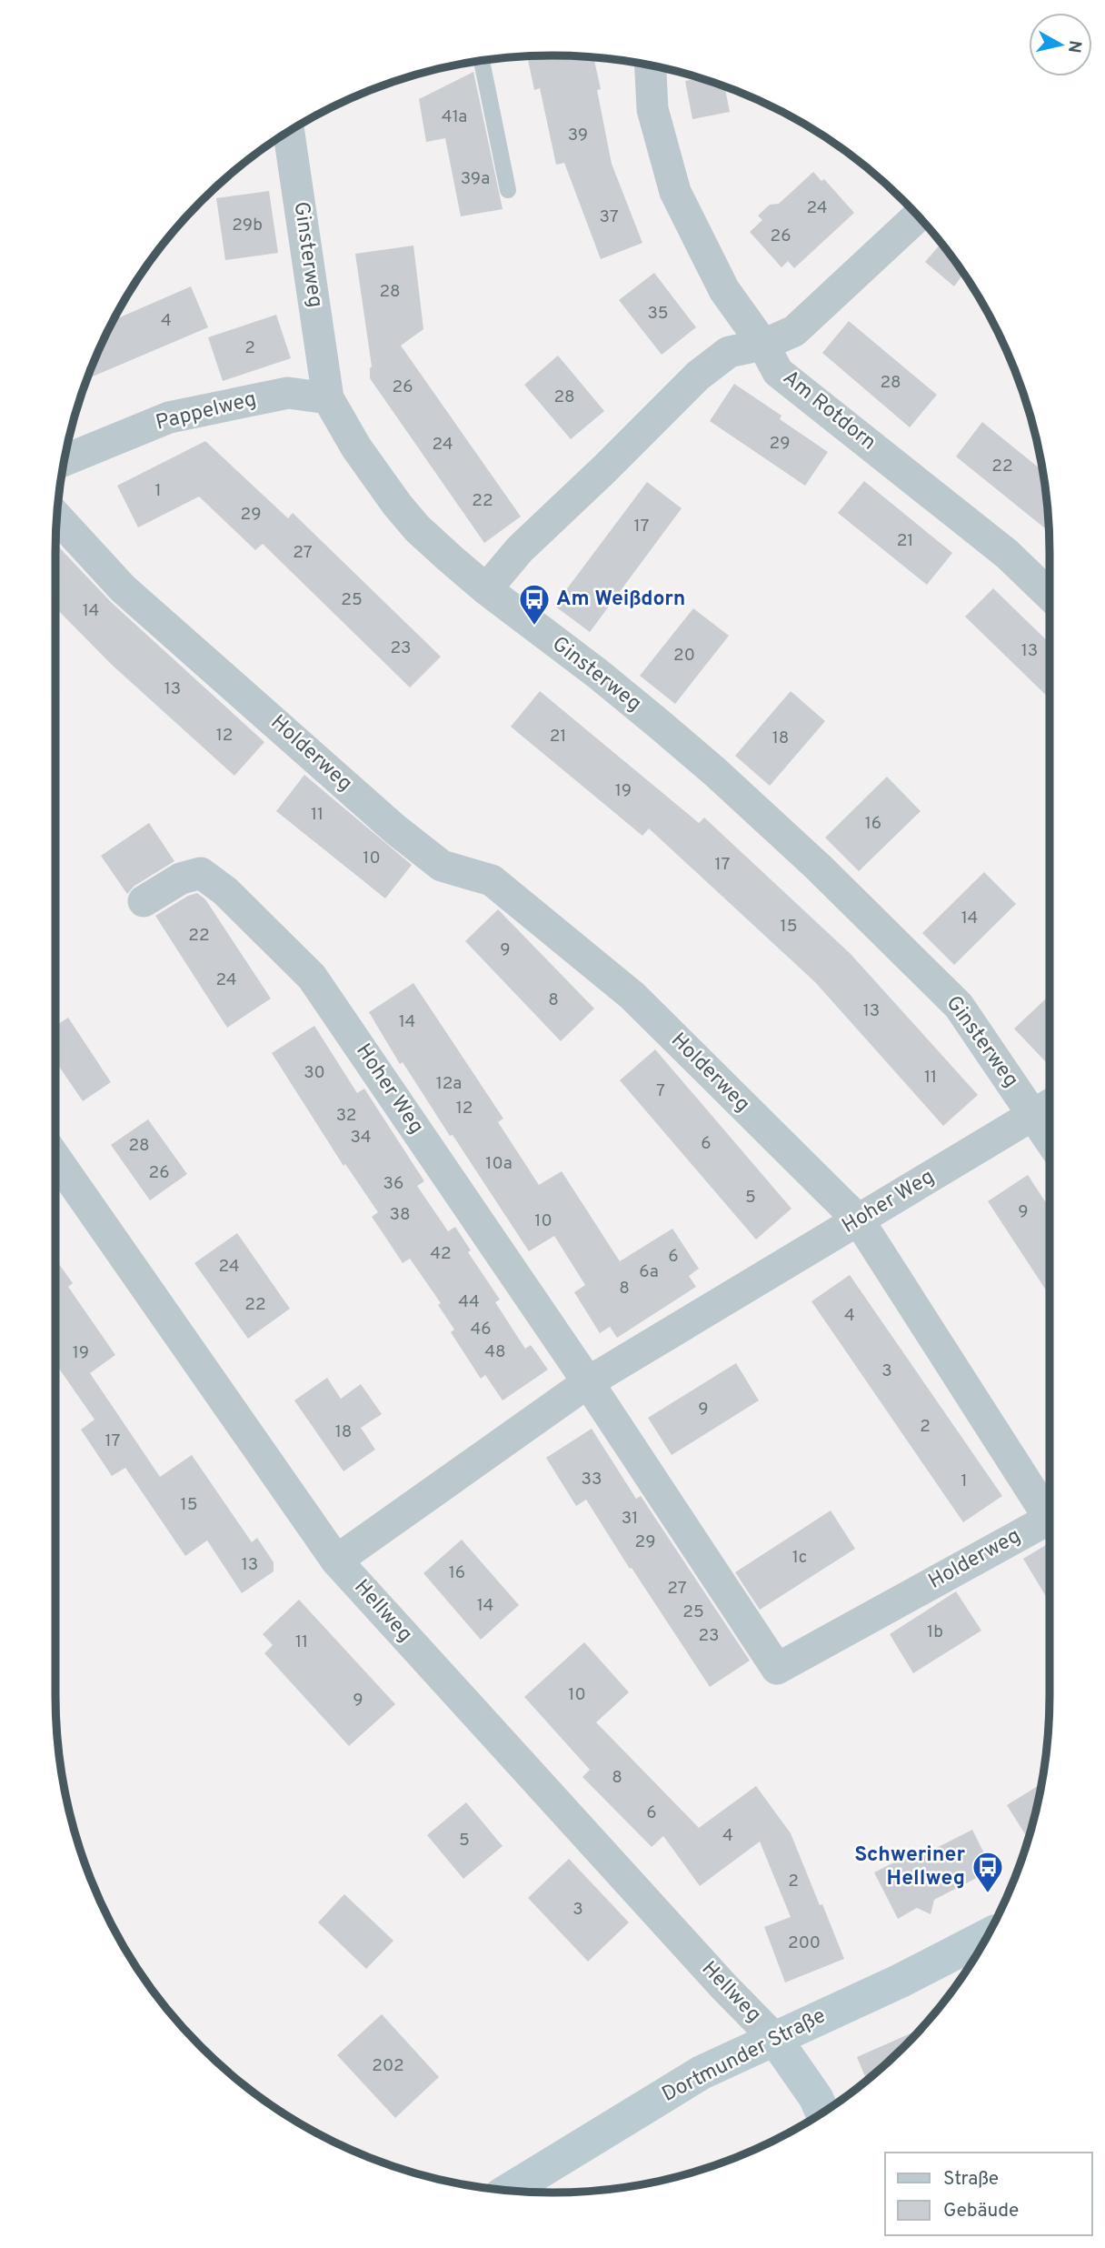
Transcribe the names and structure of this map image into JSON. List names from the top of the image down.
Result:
{
  "streets": {
    "main road": ["Dortmunder Straße"],
    "street": [
      "Ginsterweg",
      "Am Rotdorn",
      "Pappelweg",
      "Holderweg",
      "Hoher Weg",
      "Hellweg"
    ]
  },
  "crossings": [
    ["Ginsterweg", "Pappelweg"],
    ["Ginsterweg", "Hoher Weg"],
    ["Holderweg", "Hoher Weg"],
    ["Hoher Weg", "Hellweg"],
    ["Hellweg", "Dortmunder Straße"]
  ],
  "places": {
    "bus stop": ["Am Weißdorn", "Schweriner Hellweg"]
  },
  "house_numbers": [
    "41a",
    "39",
    "39a",
    "24",
    "37",
    "29b",
    "26",
    "28",
    "35",
    "4",
    "2",
    "28",
    "26",
    "28",
    "29",
    "24",
    "22",
    "1",
    "22",
    "29",
    "17",
    "21",
    "27",
    "25",
    "14",
    "23",
    "13",
    "20",
    "13",
    "12",
    "21",
    "18",
    "19",
    "11",
    "16",
    "10",
    "17",
    "14",
    "15",
    "22",
    "9",
    "24",
    "8",
    "13",
    "14",
    "30",
    "11",
    "12a",
    "7",
    "12",
    "32",
    "34",
    "6",
    "28",
    "10a",
    "26",
    "36",
    "5",
    "9",
    "38",
    "10",
    "42",
    "6",
    "24",
    "6a",
    "8",
    "44",
    "22",
    "4",
    "46",
    "48",
    "19",
    "3",
    "9",
    "2",
    "18",
    "17",
    "33",
    "1",
    "15",
    "31",
    "29",
    "1c",
    "13",
    "16",
    "27",
    "14",
    "25",
    "1b",
    "23",
    "11",
    "10",
    "9",
    "8",
    "6",
    "4",
    "5",
    "2",
    "3",
    "200",
    "202"
  ],
  "legend": ["Straße", "Gebäude"],
  "north": "right"
}
